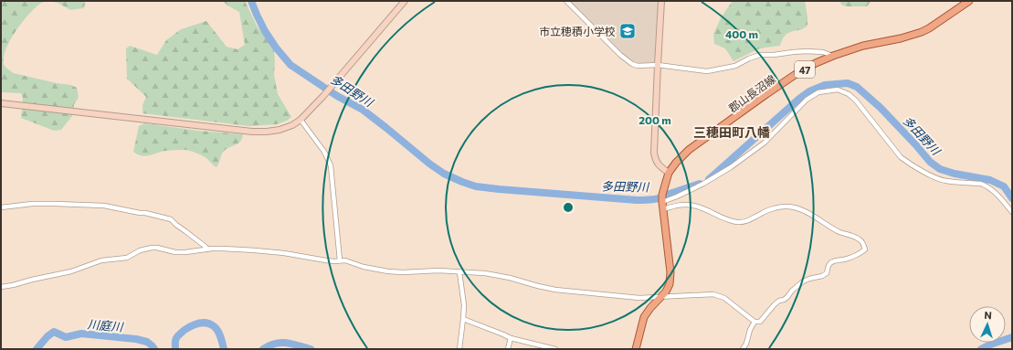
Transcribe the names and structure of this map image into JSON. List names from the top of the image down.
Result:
{
  "streets": {
    "main road": ["47", "郡山長沼線"]
  },
  "districts": ["三穂田町八幡"],
  "water": ["多田野川", "川庭川"],
  "places": {
    "school or university": ["市立穂積小学校"]
  },
  "north": "top",
  "rings": ["400 m", "200 m"]
}
